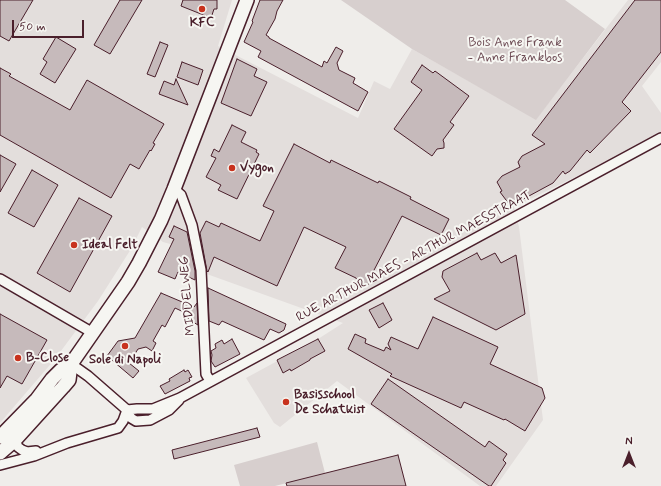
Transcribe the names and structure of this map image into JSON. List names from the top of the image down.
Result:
{
  "streets": {
    "street": ["RUE ARTHUR MAES - ARTHUR MAESSTRAAT", "MIDDELWEG"]
  },
  "crossings": [
    ["RUE ARTHUR MAES - ARTHUR MAESSTRAAT", "MIDDELWEG"]
  ],
  "parks": ["Bois Anne Frank - Anne Frankbos"],
  "places": [
    "KFC",
    "Vygon",
    "Ideal Felt",
    "Sole di Napoli",
    "B-Close",
    "Basisschool De Schatkist"
  ],
  "scale_bar": "50 m",
  "north": "top"
}
